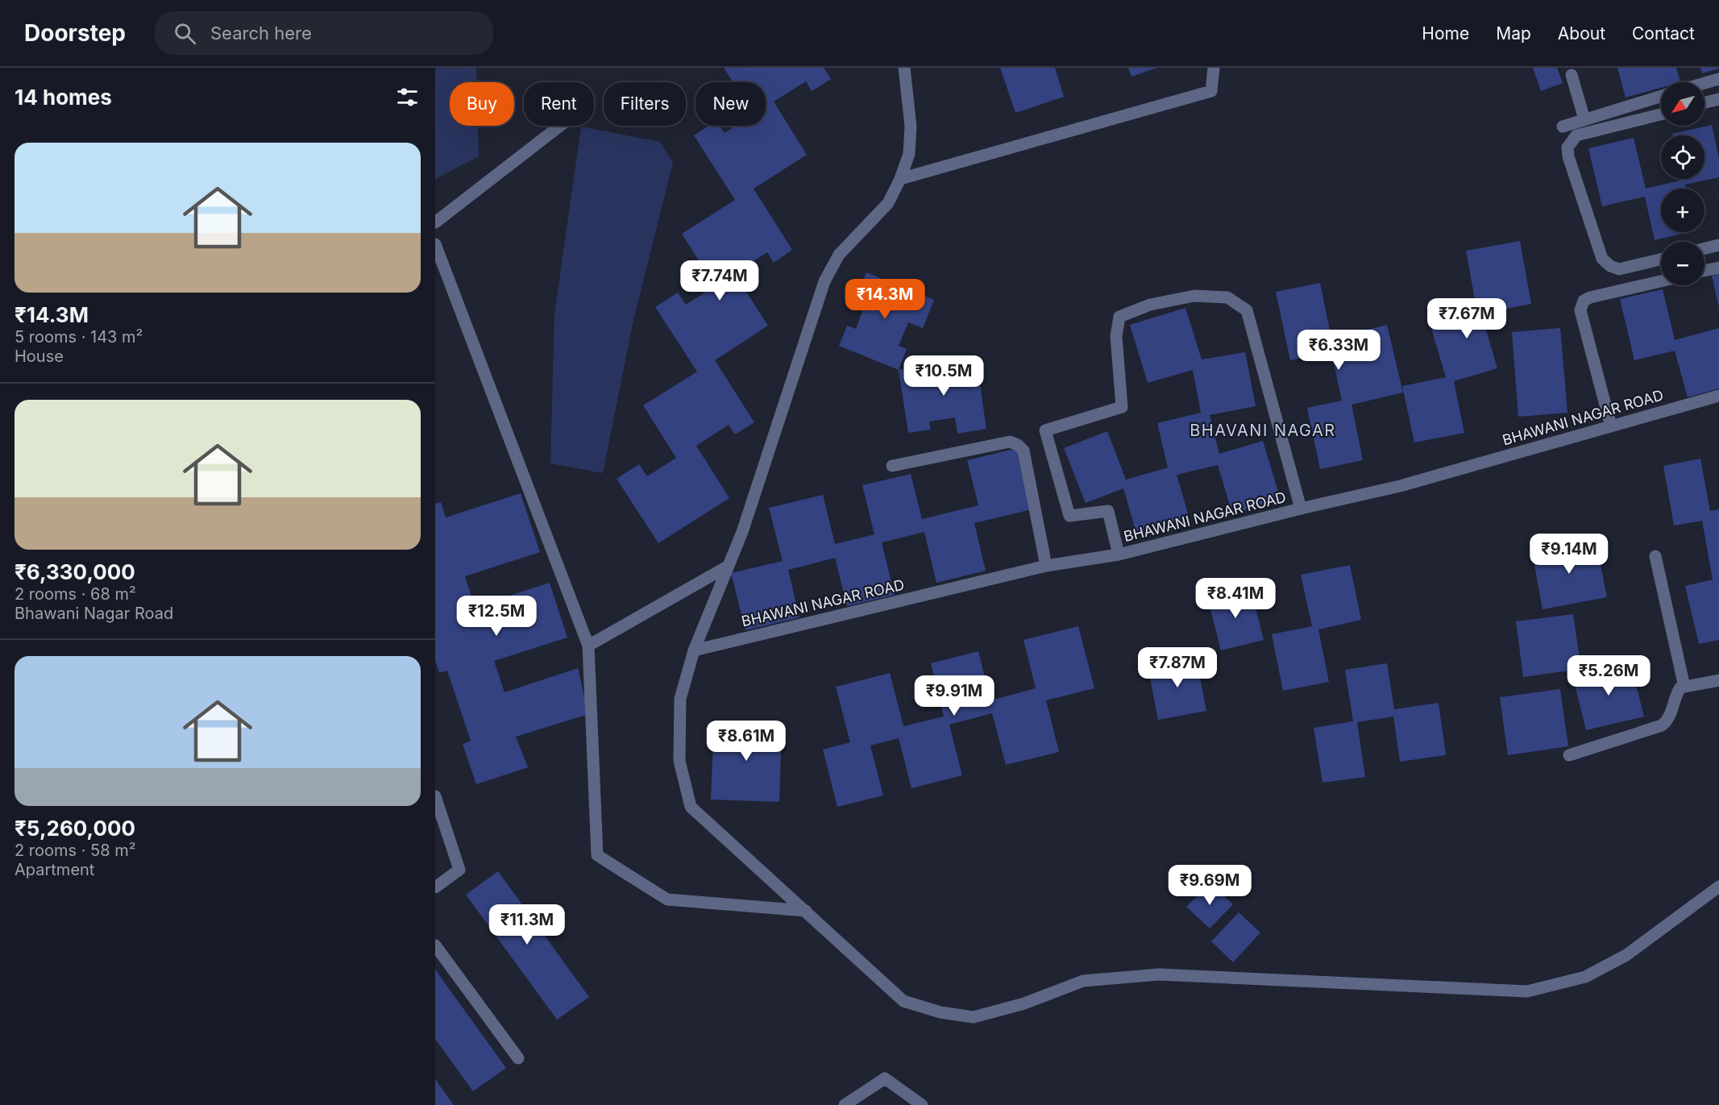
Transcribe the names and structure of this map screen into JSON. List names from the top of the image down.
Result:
{
  "streets": {
    "street": ["BHAWANI NAGAR ROAD"]
  },
  "districts": ["BHAVANI NAGAR"],
  "north": "bottom left",
  "page": {
    "header": "Doorstep",
    "search": "Search here",
    "nav": [
      "Home",
      "Map",
      "About",
      "Contact"
    ],
    "heading": "14 homes",
    "map_buttons": ["+", "−"],
    "chip": [
      "Buy",
      "Rent",
      "Filters",
      "New"
    ],
    "list": [
      {
        "name": "₹14.3M",
        "note": "5 rooms · 143 m² · House"
      },
      {
        "name": "₹6,330,000",
        "note": "2 rooms · 68 m² · Bhawani Nagar Road"
      },
      {
        "name": "₹5,260,000",
        "note": "2 rooms · 58 m² · Apartment"
      }
    ],
    "price": [
      "₹7.74M",
      "₹14.3M",
      "₹7.67M",
      "₹6.33M",
      "₹10.5M",
      "₹9.14M",
      "₹8.41M",
      "₹12.5M",
      "₹7.87M",
      "₹5.26M",
      "₹9.91M",
      "₹8.61M",
      "₹9.69M",
      "₹11.3M"
    ]
  }
}
